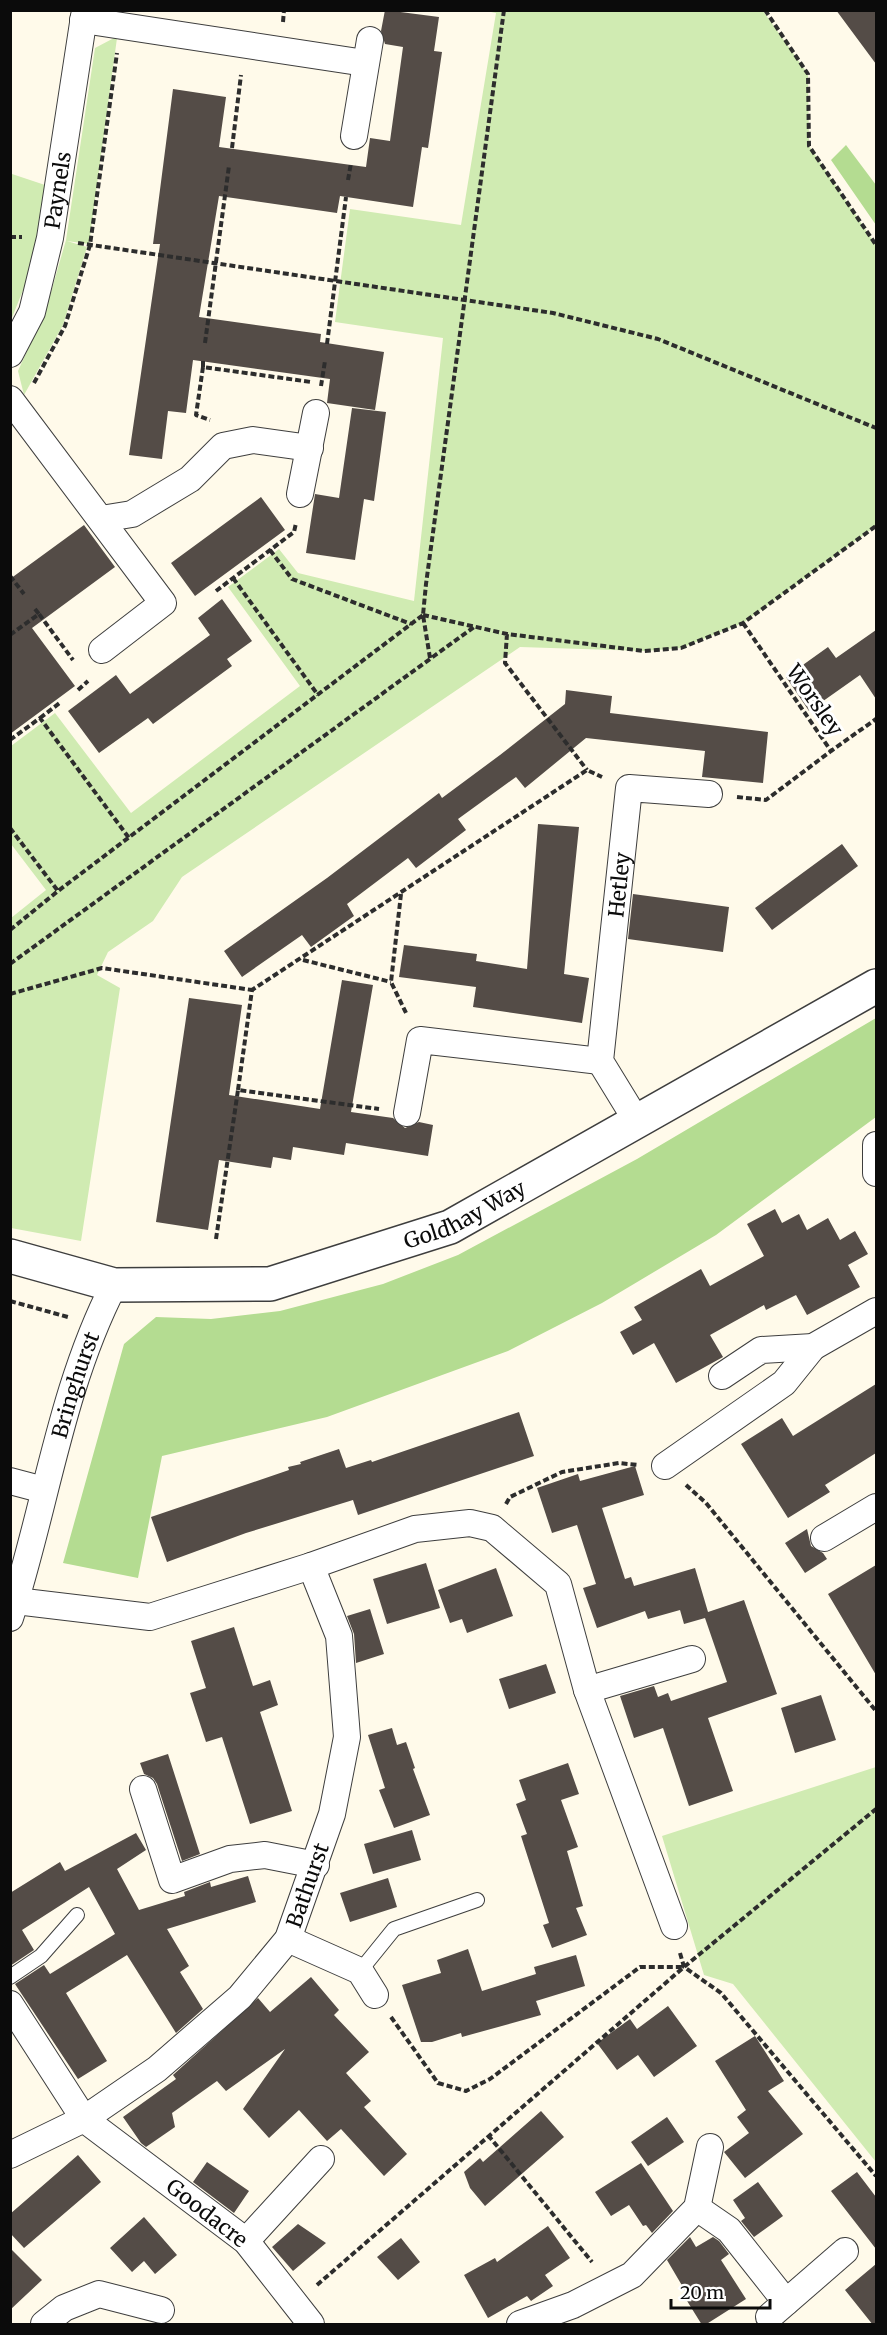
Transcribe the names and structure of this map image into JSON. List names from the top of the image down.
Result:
{
  "streets": {
    "street": [
      "Paynels",
      "Hetley",
      "Goldhay Way",
      "Bringhurst",
      "Bathurst",
      "Goodacre"
    ],
    "path": ["Worsley"]
  },
  "crossings": [
    ["Goldhay Way", "Bringhurst"],
    ["Bathurst", "Goodacre"]
  ],
  "scale_bar": "20 m"
}
